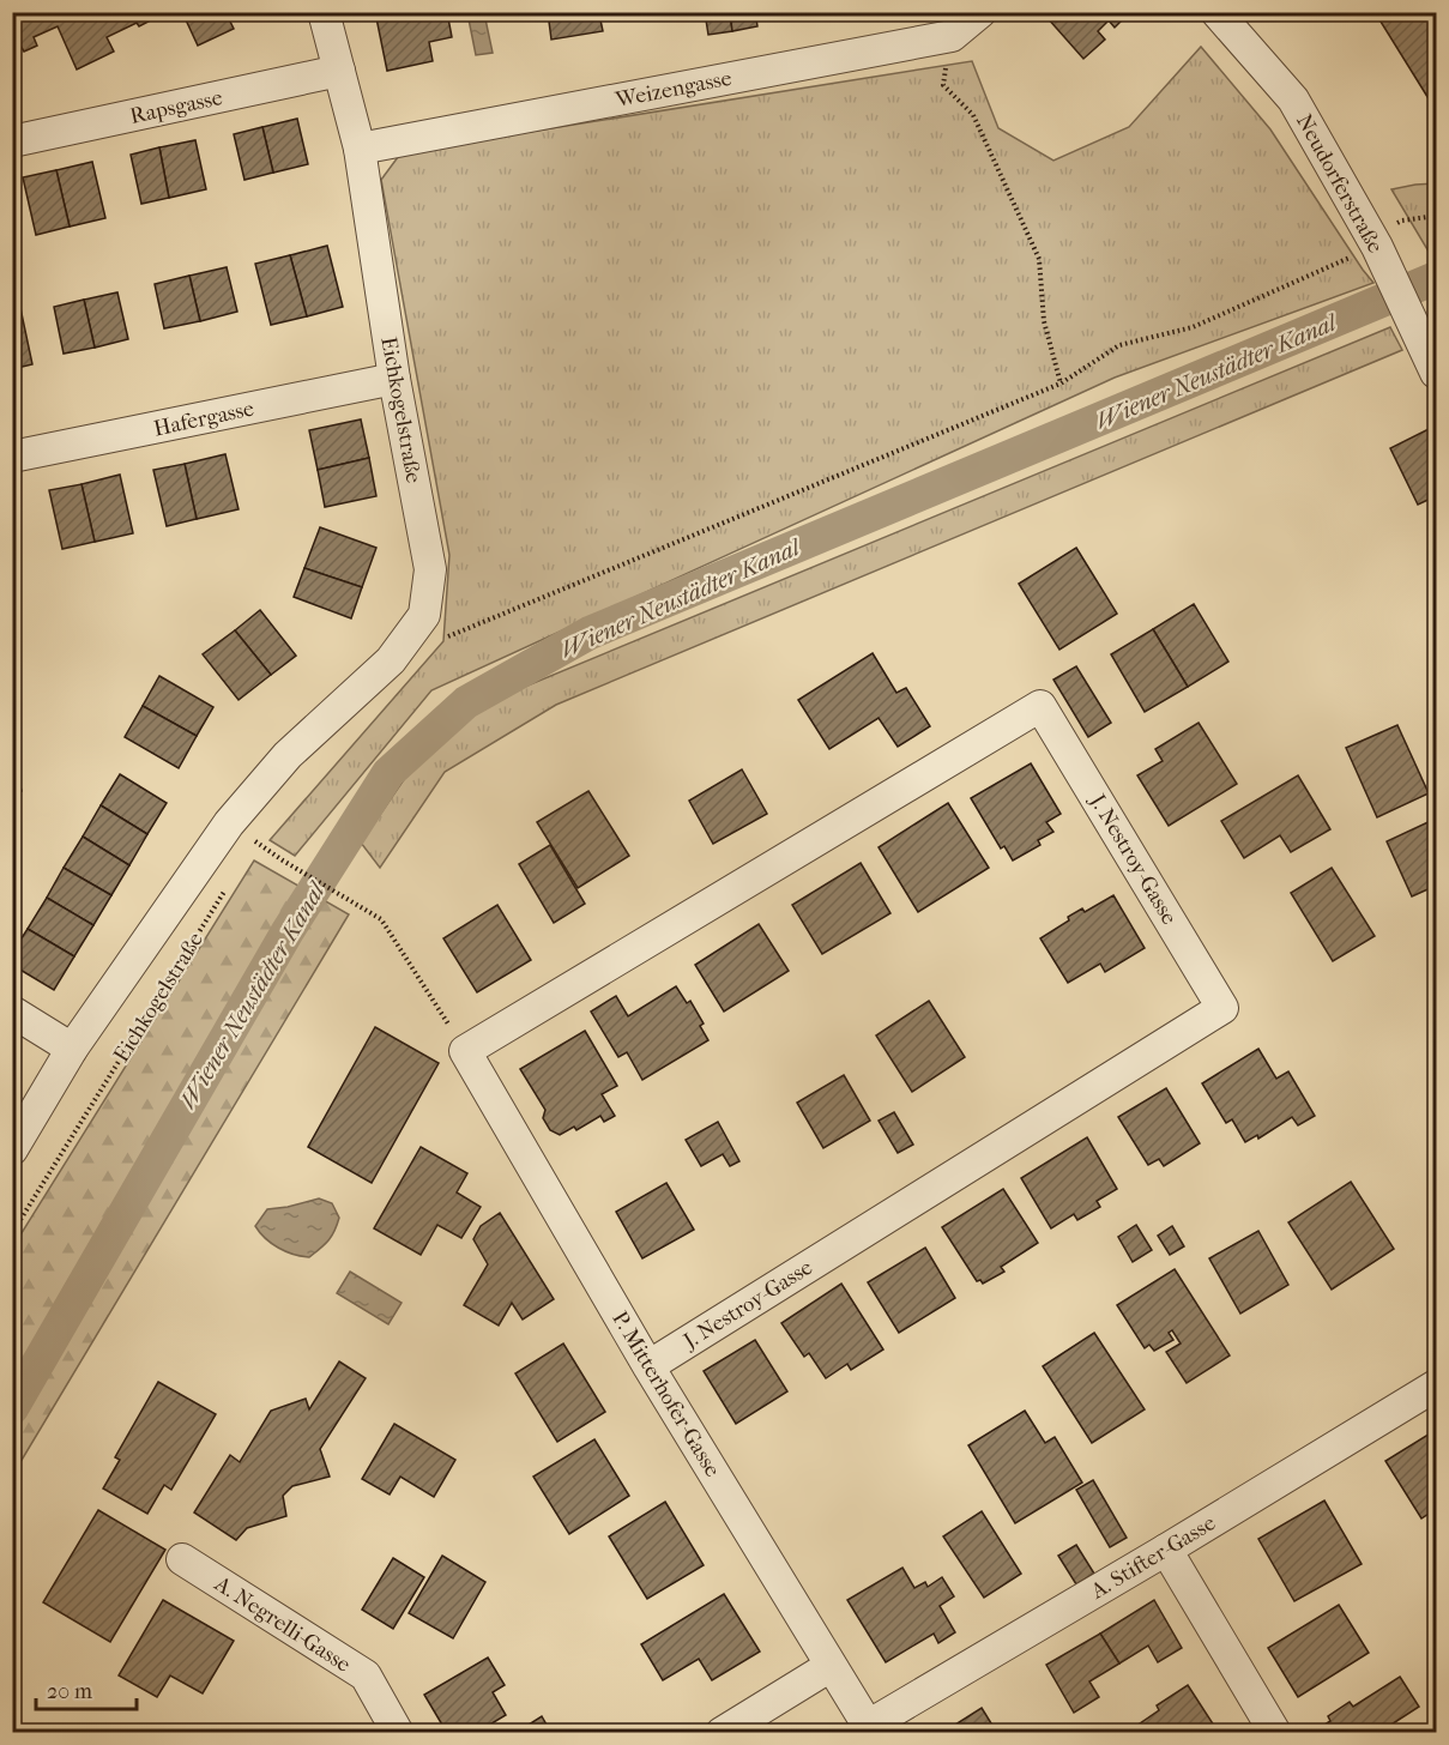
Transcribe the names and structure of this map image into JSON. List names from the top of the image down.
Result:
{
  "streets": {
    "street": [
      "Weizengasse",
      "Rapsgasse",
      "Neudorferstraße",
      "Eichkogelstraße",
      "Hafergasse",
      "J. Nestroy-Gasse",
      "P. Mitterhofer-Gasse",
      "A. Stifter-Gasse",
      "A. Negrelli-Gasse"
    ]
  },
  "crossings": [
    ["Weizengasse", "Eichkogelstraße"],
    ["Rapsgasse", "Eichkogelstraße"],
    ["Eichkogelstraße", "Hafergasse"],
    ["J. Nestroy-Gasse", "P. Mitterhofer-Gasse"],
    ["P. Mitterhofer-Gasse", "A. Stifter-Gasse"]
  ],
  "water": ["Wiener Neustädter Kanal"],
  "scale_bar": "20 m"
}
